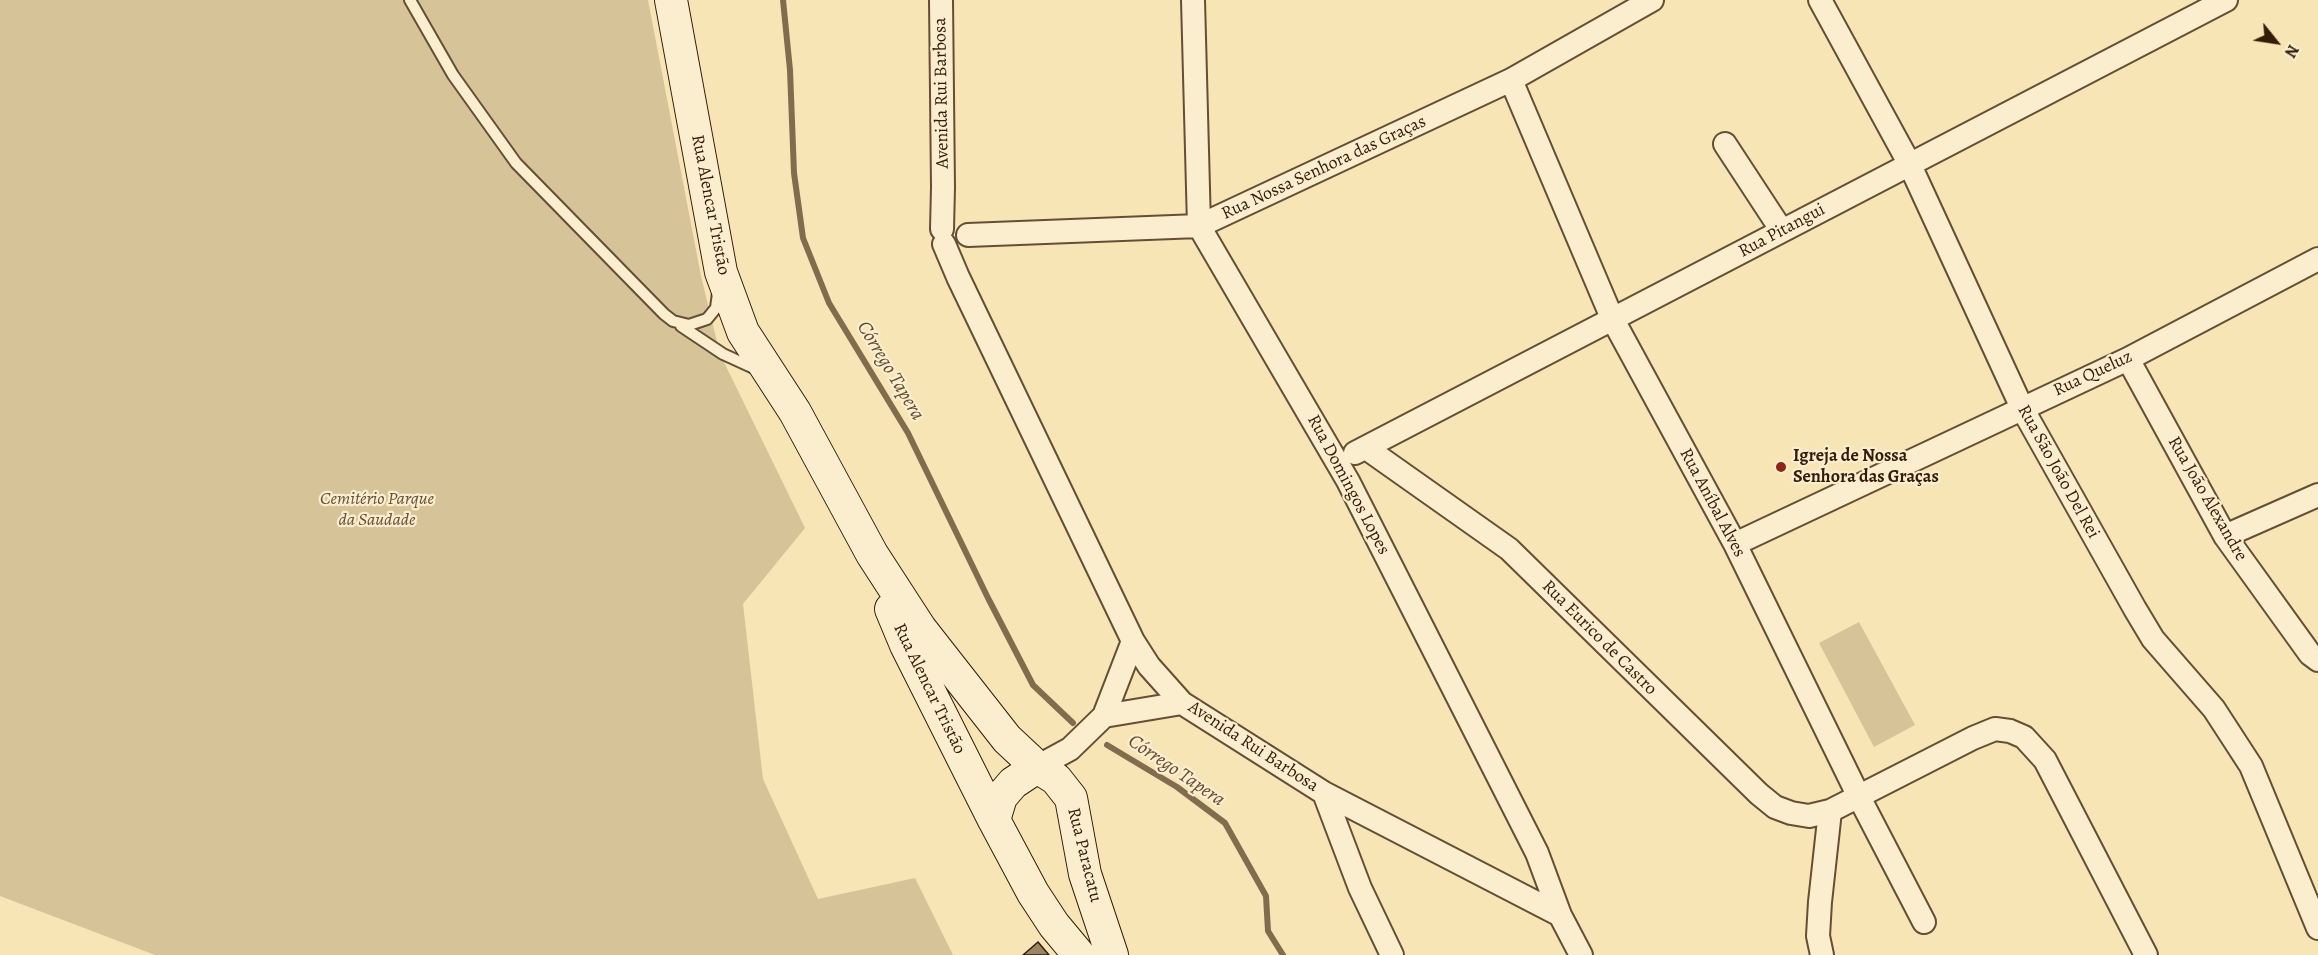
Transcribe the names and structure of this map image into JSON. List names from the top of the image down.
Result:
{
  "streets": {
    "main road": ["Rua Alencar Tristão", "Rua Paracatu"],
    "street": [
      "Avenida Rui Barbosa",
      "Rua Nossa Senhora das Graças",
      "Rua Pitangui",
      "Rua Queluz",
      "Rua São João Del Rei",
      "Rua Domingos Lopes",
      "Rua João Alexandre",
      "Rua Aníbal Alves",
      "Rua Eurico de Castro"
    ]
  },
  "crossings": [
    ["Avenida Rui Barbosa", "Rua Nossa Senhora das Graças"],
    ["Avenida Rui Barbosa", "Rua Domingos Lopes"],
    ["Rua Nossa Senhora das Graças", "Rua Domingos Lopes"],
    ["Rua Nossa Senhora das Graças", "Rua Aníbal Alves"],
    ["Rua Alencar Tristão", "Rua Paracatu"],
    ["Rua Pitangui", "Rua São João Del Rei"],
    ["Rua Pitangui", "Rua Domingos Lopes"],
    ["Rua Pitangui", "Rua Aníbal Alves"],
    ["Rua Pitangui", "Rua Eurico de Castro"],
    ["Rua Queluz", "Rua São João Del Rei"],
    ["Rua Queluz", "Rua João Alexandre"],
    ["Rua Queluz", "Rua Aníbal Alves"]
  ],
  "water": ["Córrego Tapera"],
  "parks": ["Cemitério Parque da Saudade"],
  "places": ["Igreja de Nossa Senhora das Graças"],
  "north": "bottom right"
}
